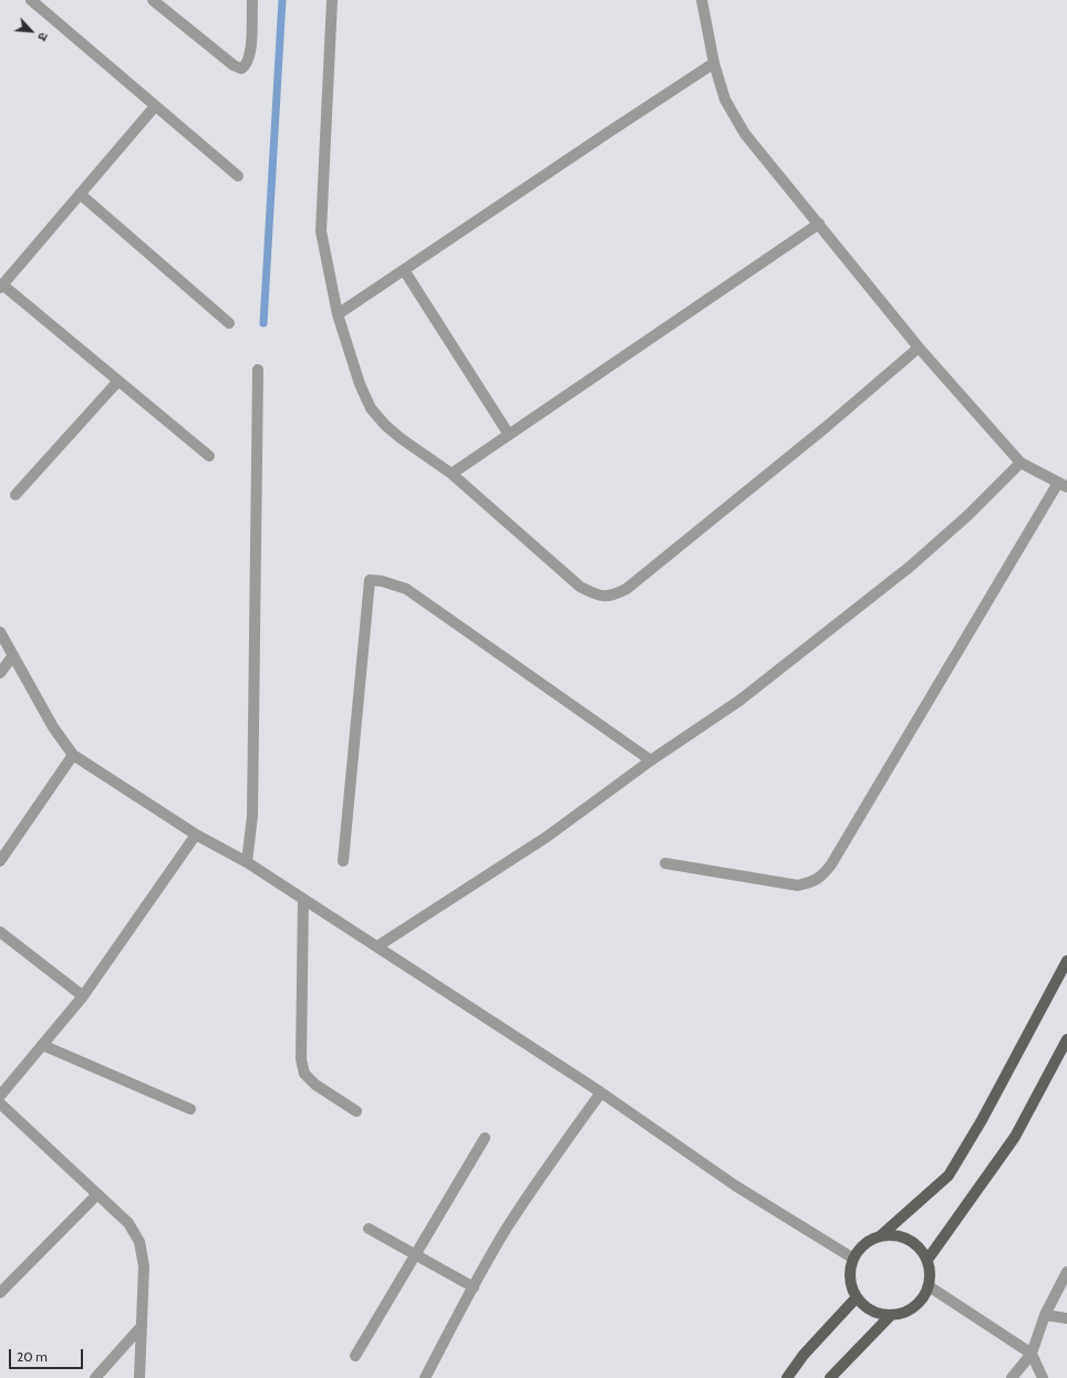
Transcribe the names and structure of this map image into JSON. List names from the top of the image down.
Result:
{
  "scale_bar": "20 m",
  "north": "bottom right"
}
